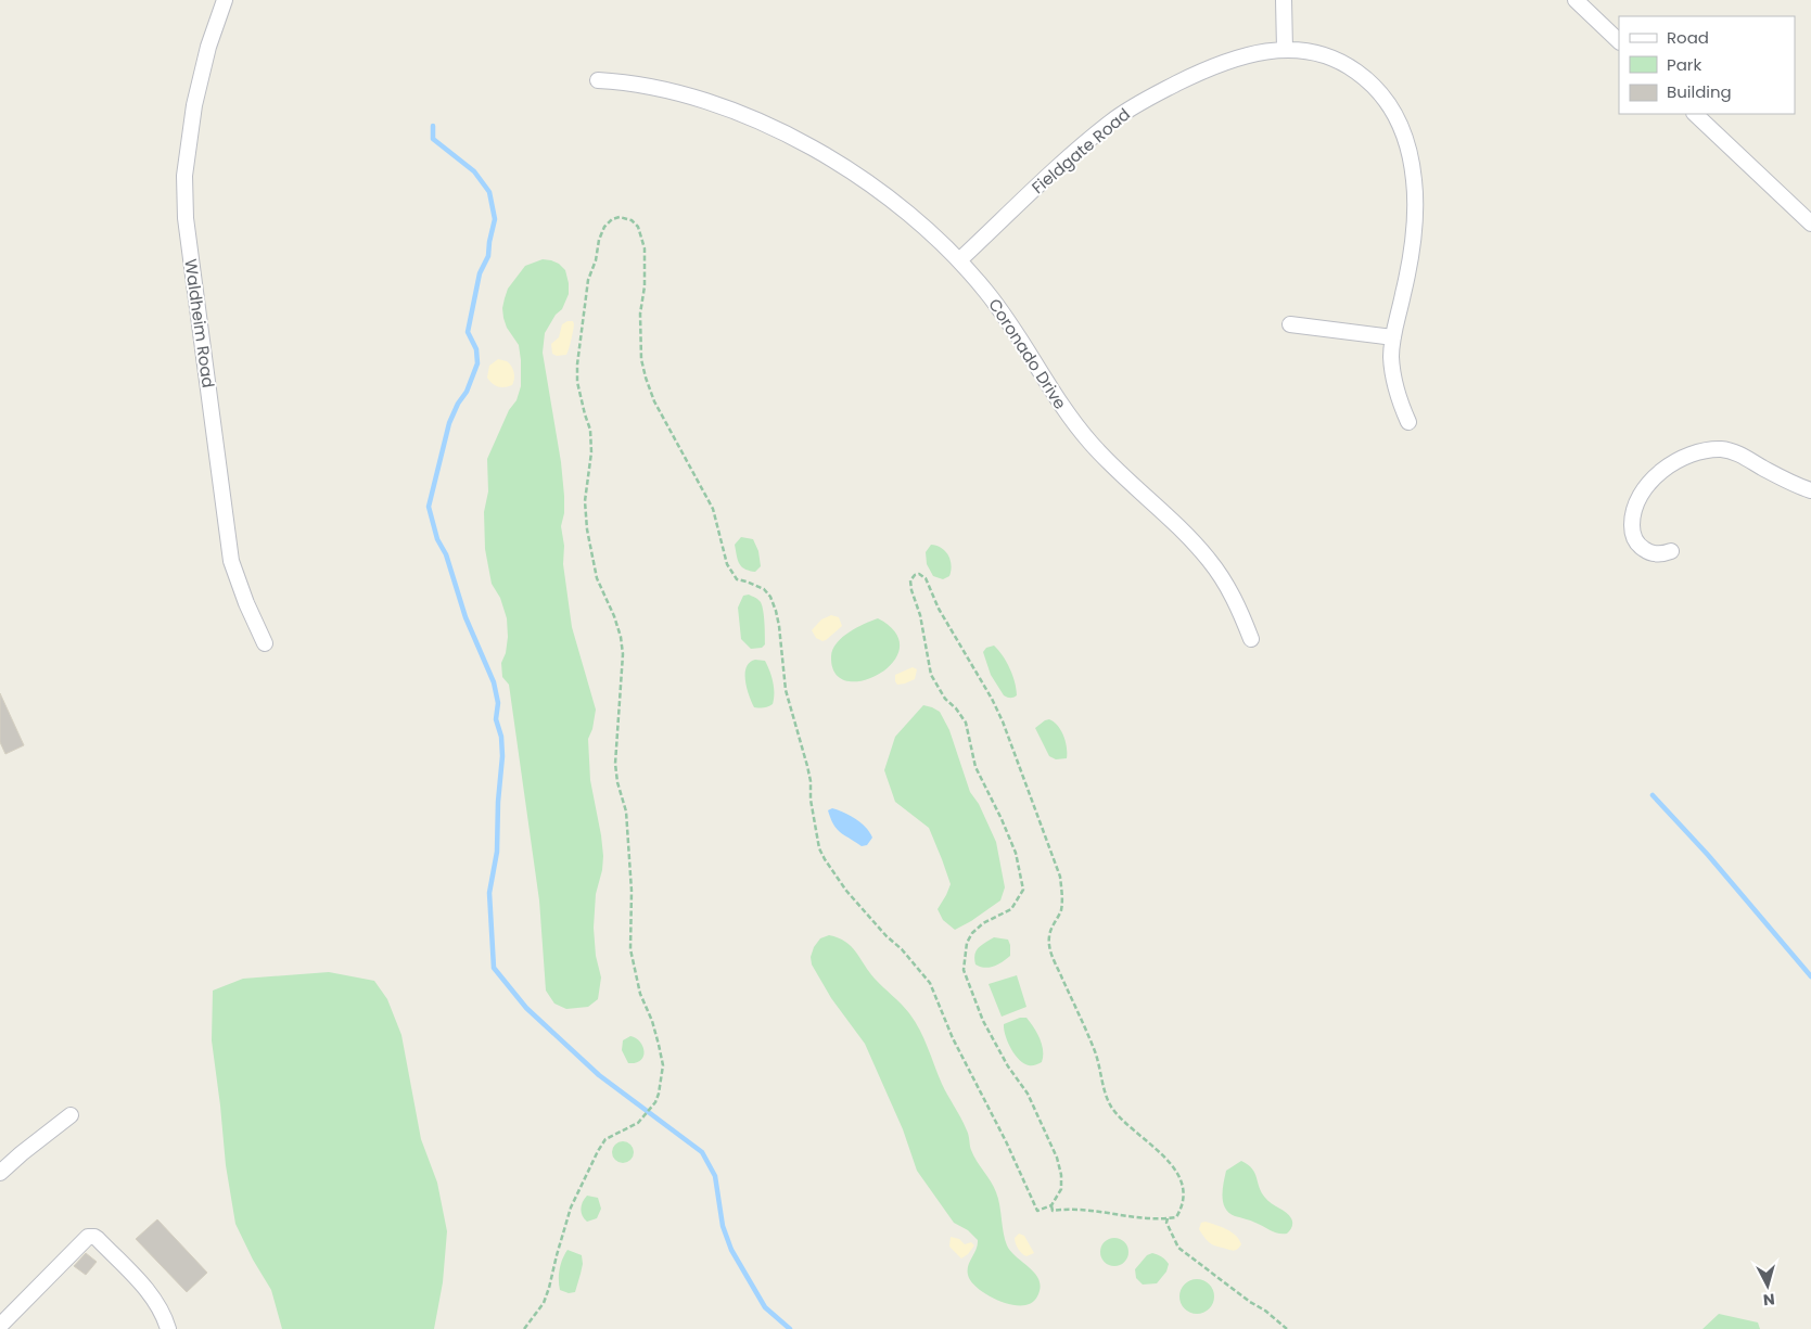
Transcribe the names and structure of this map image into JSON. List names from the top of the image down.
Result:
{
  "streets": {
    "street": ["Fieldgate Road", "Waldheim Road", "Coronado Drive"]
  },
  "crossings": [
    ["Fieldgate Road", "Coronado Drive"]
  ],
  "legend": ["Road", "Park", "Building"],
  "north": "bottom"
}
